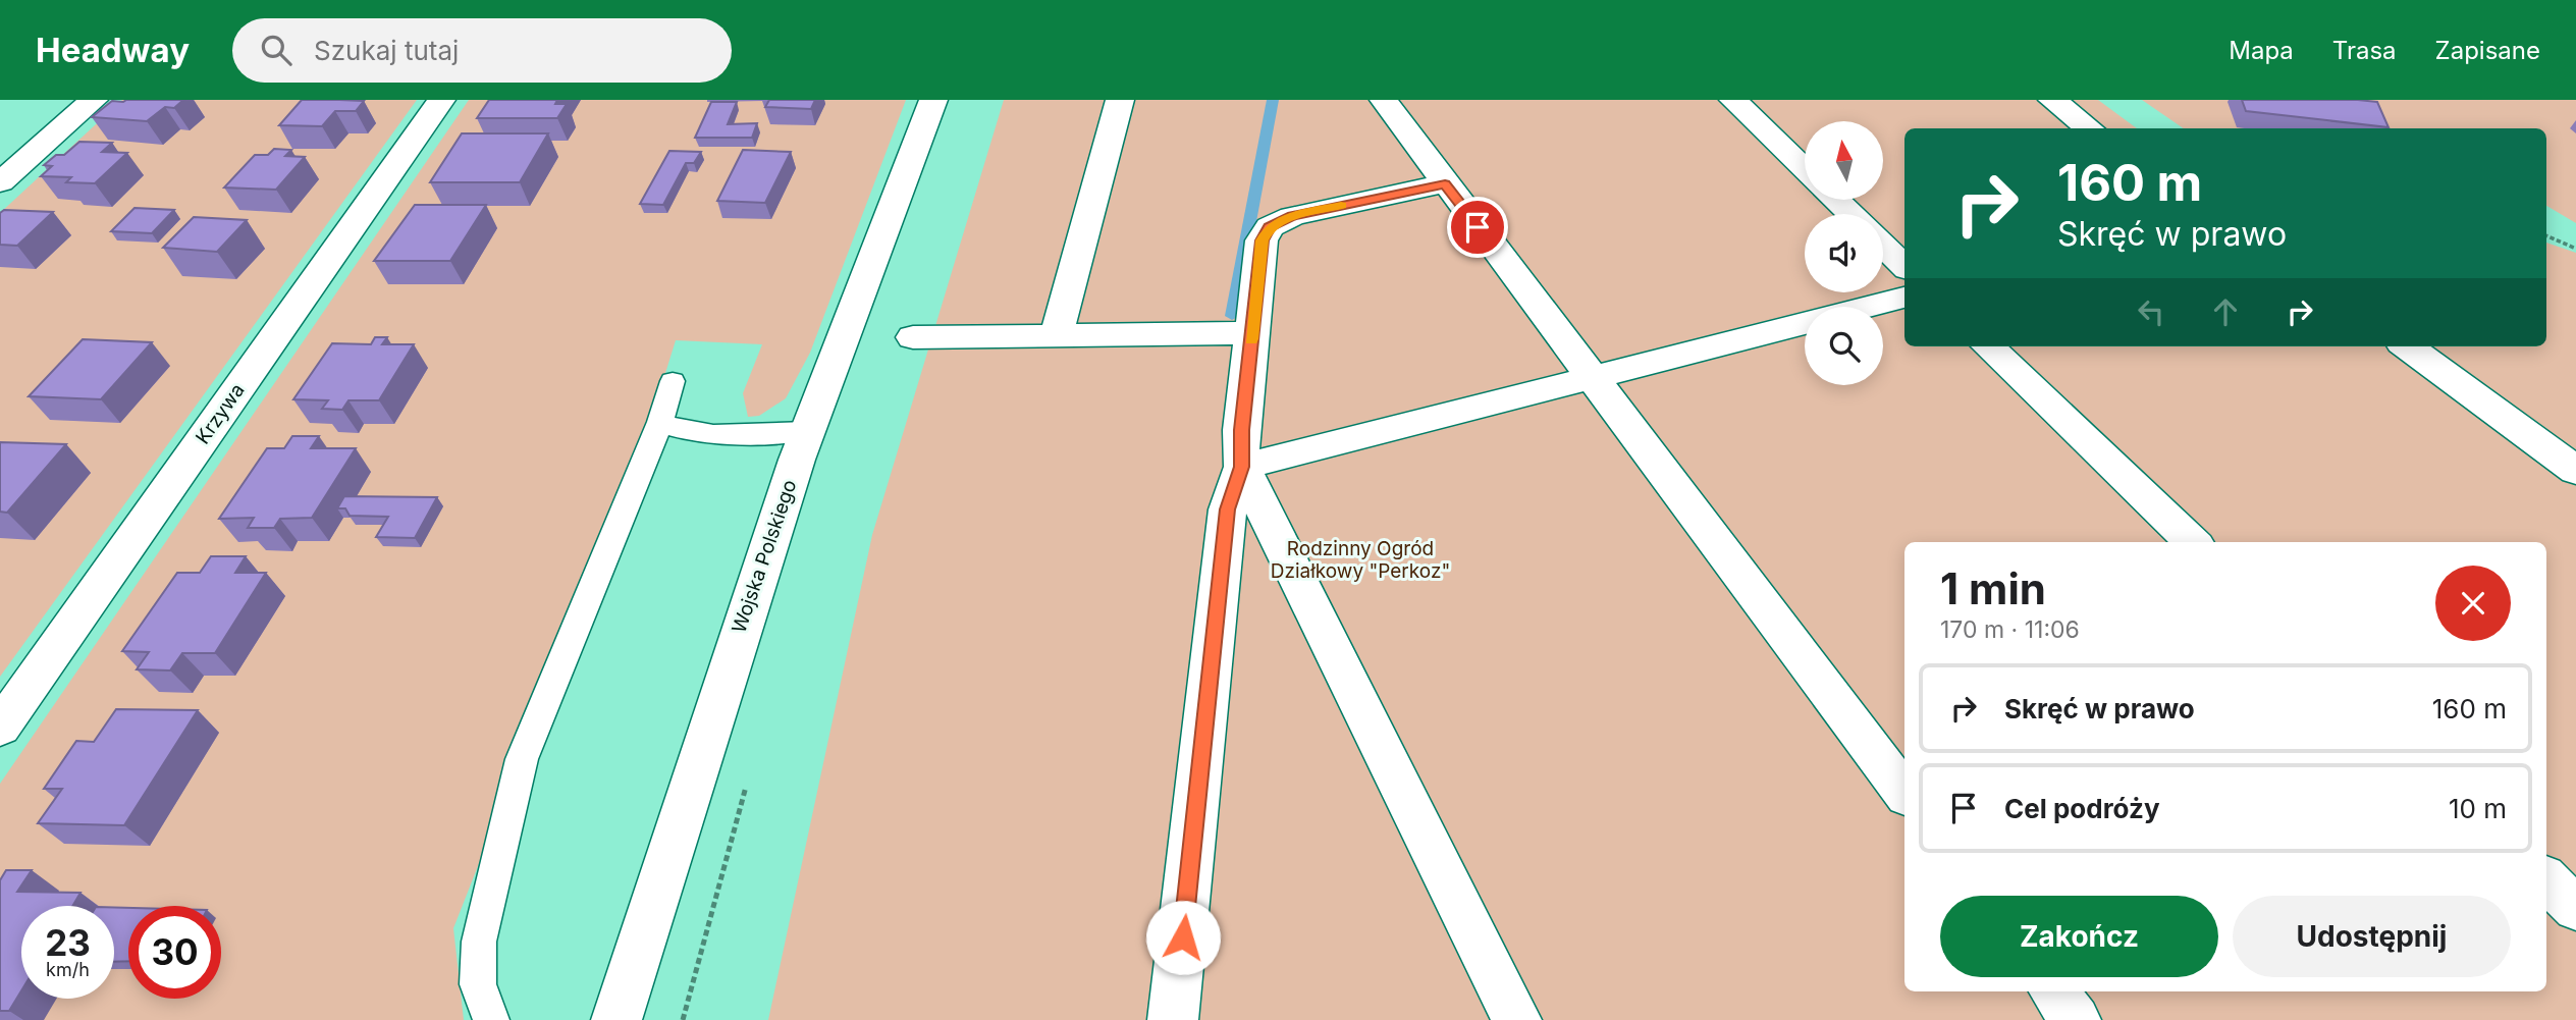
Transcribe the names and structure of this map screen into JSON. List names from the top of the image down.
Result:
{
  "streets": {
    "street": ["Krzywa", "Wojska Polskiego"]
  },
  "parks": ["Rodzinny Ogród Działkowy \"Perkoz\""],
  "north": "top",
  "page": {
    "header": "Headway",
    "search": "Szukaj tutaj",
    "nav": ["Mapa", "Trasa", "Zapisane"],
    "turn": ["160 m", "Skręć w prawo"],
    "heading": ["1 min", "170 m · 11:06"],
    "list": [
      {
        "name": "Skręć w prawo",
        "value": "160 m"
      },
      {
        "name": "Cel podróży",
        "value": "10 m"
      }
    ],
    "buttons": ["Zakończ", "Udostępnij"],
    "speed": "23 km/h",
    "limit": "30"
  }
}
